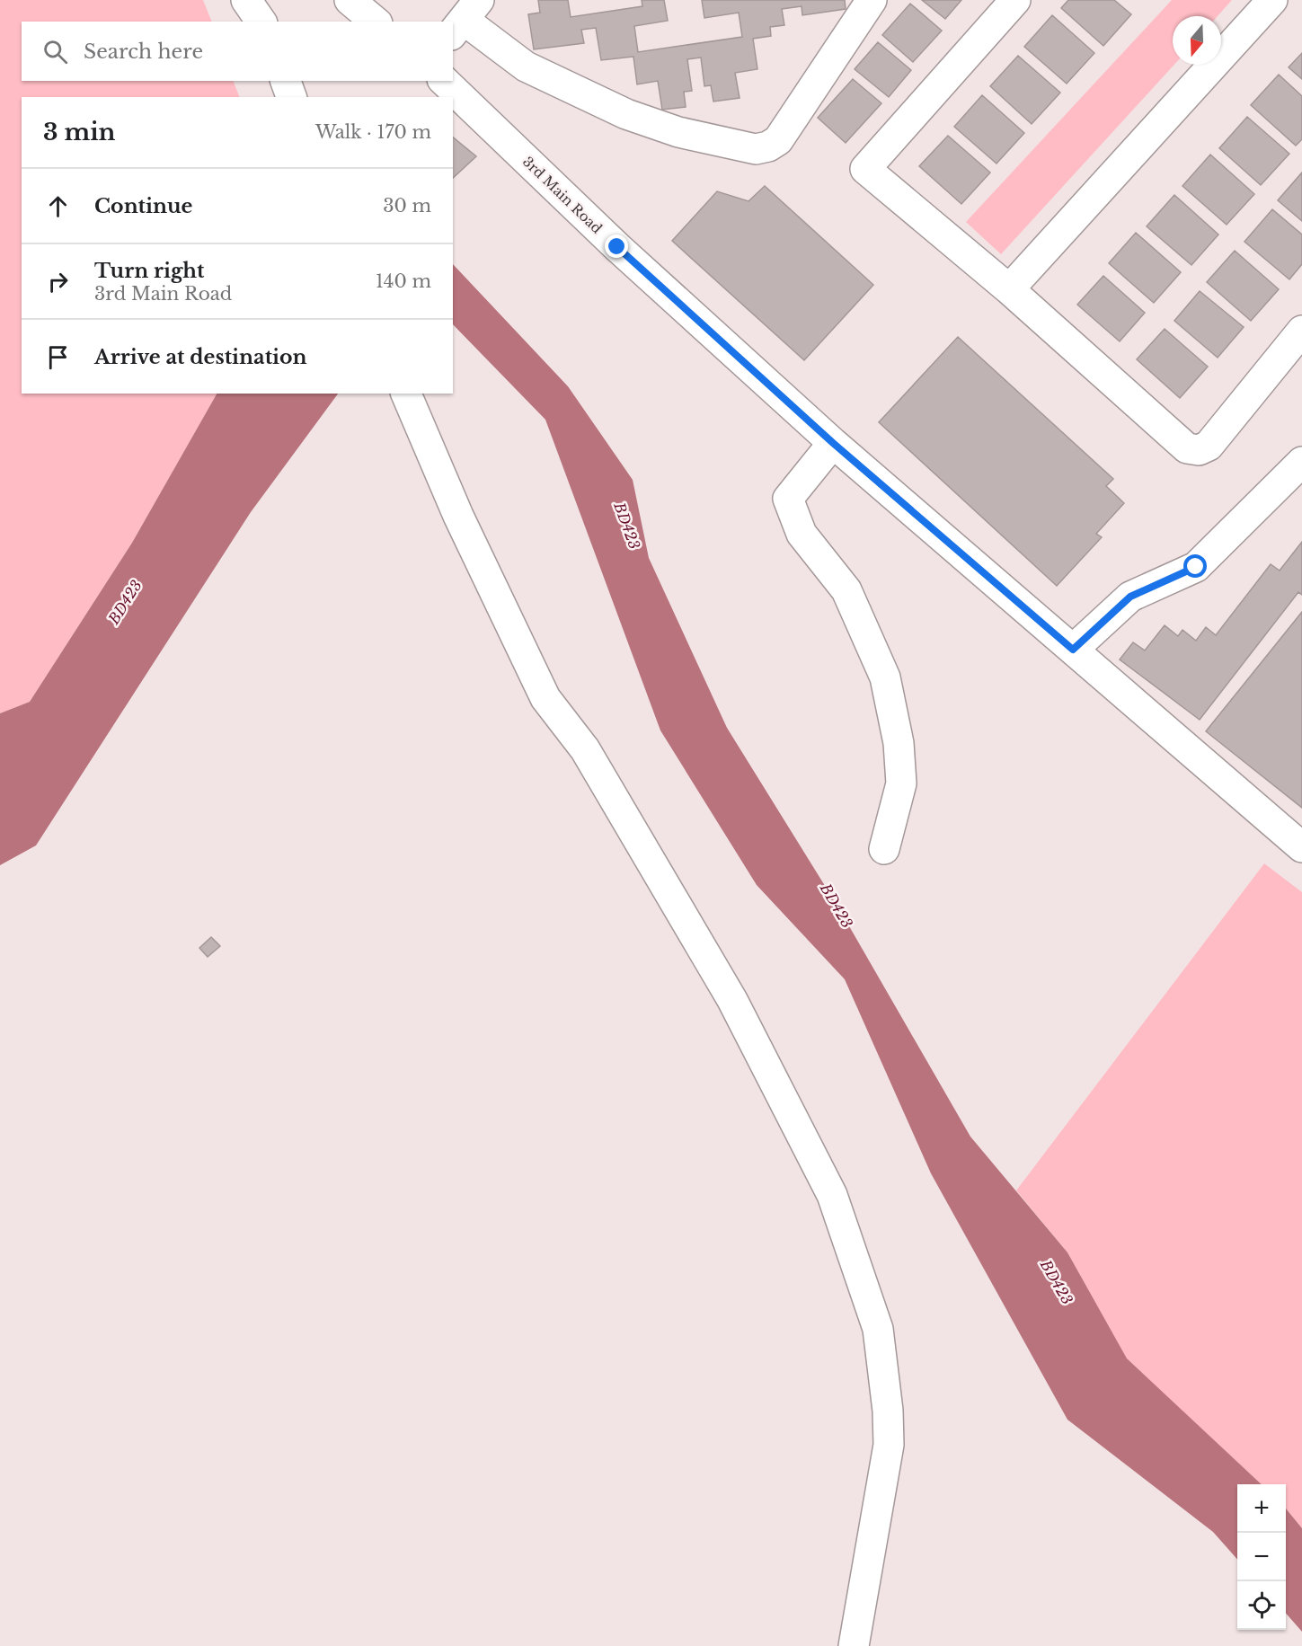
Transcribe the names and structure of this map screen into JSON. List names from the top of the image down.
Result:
{
  "streets": {
    "street": ["3rd Main Road"]
  },
  "water": ["BD423"],
  "north": "bottom",
  "page": {
    "search": "Search here",
    "heading": ["3 min", "Walk · 170 m"],
    "list": [
      ["Continue", "30 m"],
      ["Turn right", "3rd Main Road", "140 m"],
      "Arrive at destination"
    ],
    "map_buttons": ["+", "−"]
  }
}
